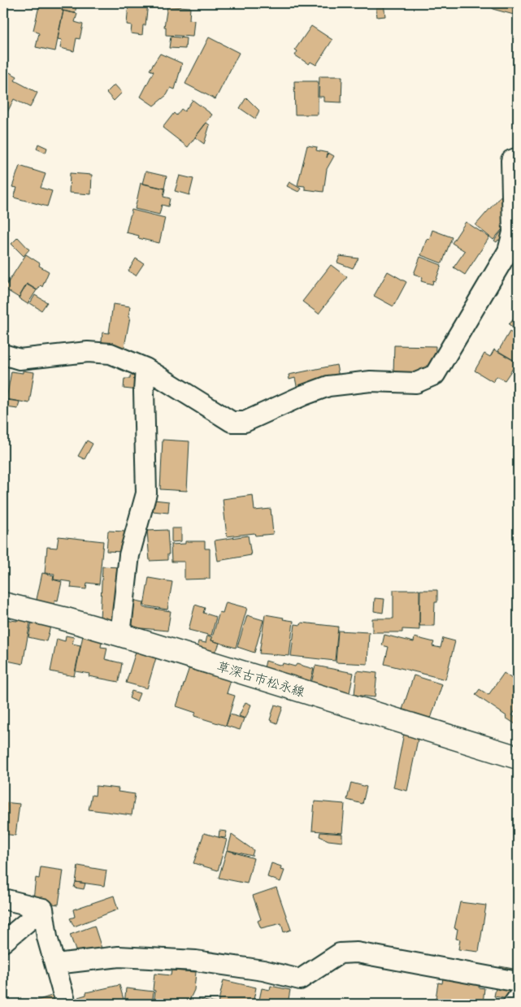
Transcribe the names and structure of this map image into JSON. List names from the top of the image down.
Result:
{
  "streets": {
    "main road": ["草深古市松永線"]
  }
}
